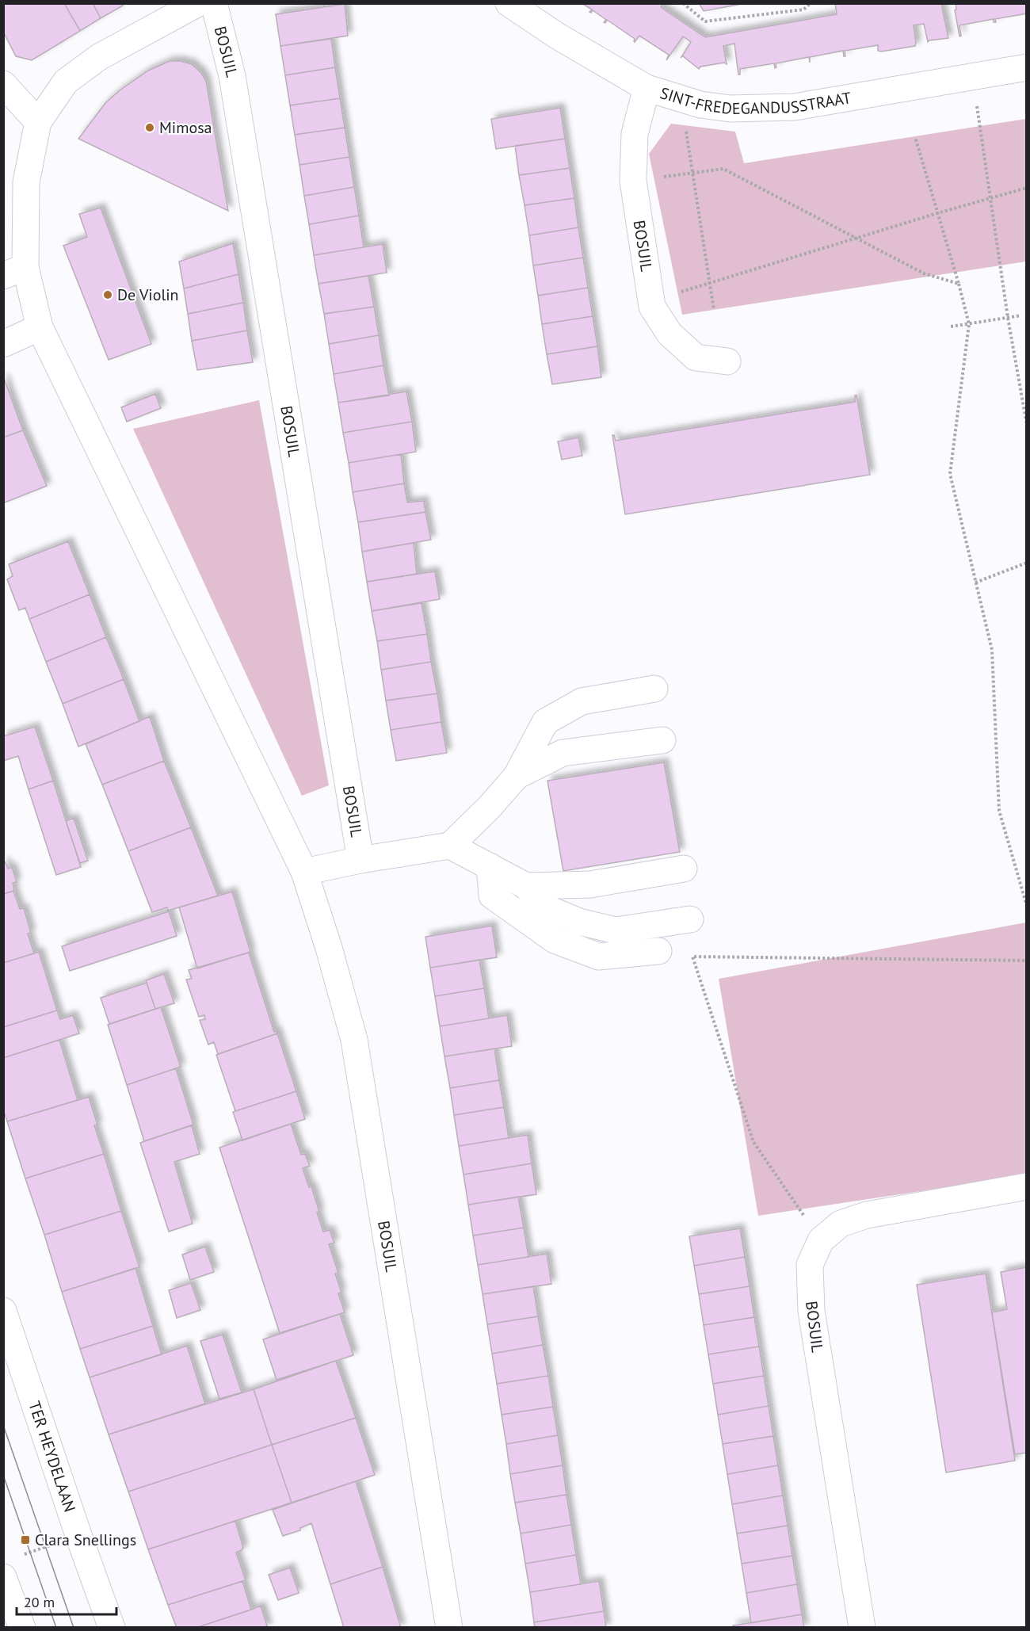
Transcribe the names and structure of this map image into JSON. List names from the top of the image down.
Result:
{
  "streets": {
    "street": ["BOSUIL", "SINT-FREDEGANDUSSTRAAT", "TER HEYDELAAN"]
  },
  "crossings": [
    ["BOSUIL", "SINT-FREDEGANDUSSTRAAT"]
  ],
  "places": {
    "other": ["Mimosa", "De Violin"],
    "transit": ["Clara Snellings"]
  },
  "scale_bar": "20 m"
}
